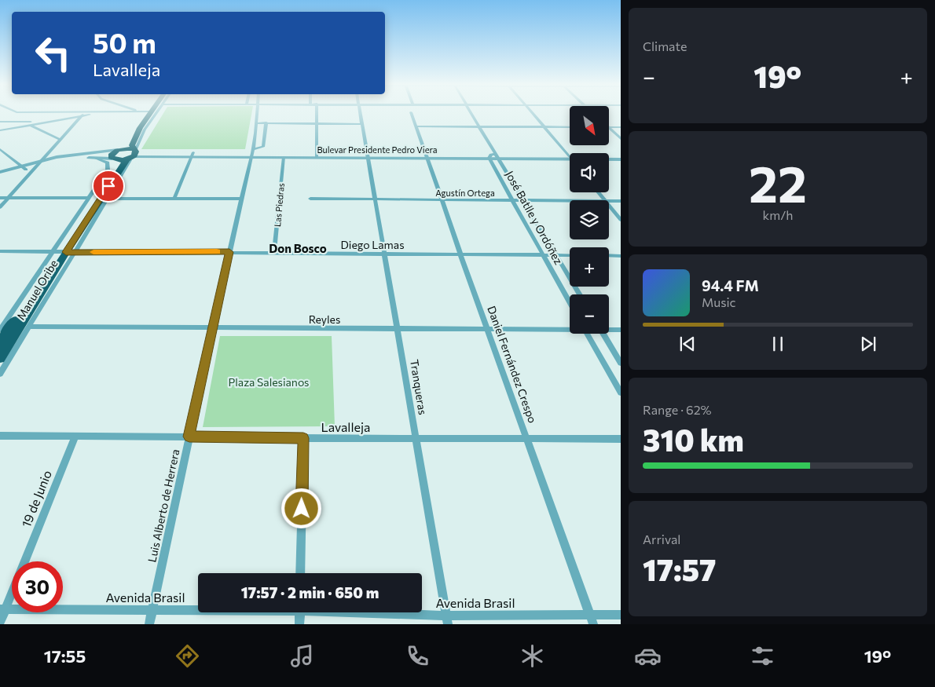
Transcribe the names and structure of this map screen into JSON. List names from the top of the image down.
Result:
{
  "streets": {
    "highway": ["Manuel Oribe"],
    "street": [
      "Bulevar Presidente Pedro Viera",
      "Agustín Ortega",
      "Las Piedras",
      "José Batlle y Ordóñez",
      "Diego Lamas",
      "Reyles",
      "Daniel Fernández Crespo",
      "Tranqueras",
      "Lavalleja",
      "19 de Junio",
      "Luis Alberto de Herrera",
      "Avenida Brasil"
    ]
  },
  "crossings": [
    ["Bulevar Presidente Pedro Viera", "Las Piedras"],
    ["Bulevar Presidente Pedro Viera", "José Batlle y Ordóñez"],
    ["Bulevar Presidente Pedro Viera", "Manuel Oribe"],
    ["Bulevar Presidente Pedro Viera", "Daniel Fernández Crespo"],
    ["Bulevar Presidente Pedro Viera", "Tranqueras"],
    ["Bulevar Presidente Pedro Viera", "Luis Alberto de Herrera"],
    ["Agustín Ortega", "José Batlle y Ordóñez"],
    ["Agustín Ortega", "Daniel Fernández Crespo"],
    ["Agustín Ortega", "Tranqueras"],
    ["Las Piedras", "Diego Lamas"],
    ["José Batlle y Ordóñez", "Diego Lamas"],
    ["Diego Lamas", "Manuel Oribe"],
    ["Diego Lamas", "Daniel Fernández Crespo"],
    ["Diego Lamas", "Tranqueras"],
    ["Diego Lamas", "Luis Alberto de Herrera"],
    ["Manuel Oribe", "Reyles"],
    ["Reyles", "Daniel Fernández Crespo"],
    ["Reyles", "Tranqueras"],
    ["Reyles", "Luis Alberto de Herrera"],
    ["Daniel Fernández Crespo", "Lavalleja"],
    ["Daniel Fernández Crespo", "Avenida Brasil"],
    ["Tranqueras", "Lavalleja"],
    ["Tranqueras", "Avenida Brasil"],
    ["Lavalleja", "19 de Junio"],
    ["Lavalleja", "Luis Alberto de Herrera"],
    ["19 de Junio", "Avenida Brasil"],
    ["Luis Alberto de Herrera", "Avenida Brasil"]
  ],
  "districts": ["Don Bosco"],
  "parks": ["Plaza Salesianos"],
  "north": "bottom right",
  "page": {
    "tile": [
      "Climate",
      ["22", "km/h"],
      ["Range · 62%", "310 km"],
      ["Arrival", "17:57"]
    ],
    "turn": ["50 m", "Lavalleja"],
    "heat": ["−", "19°", "+"],
    "map_buttons": ["+", "−"],
    "song": ["94.4 FM", "Music"],
    "limit": "30",
    "trip": "17:57 · 2 min · 650 m",
    "tabs": ["17:55", "19°"]
  }
}
